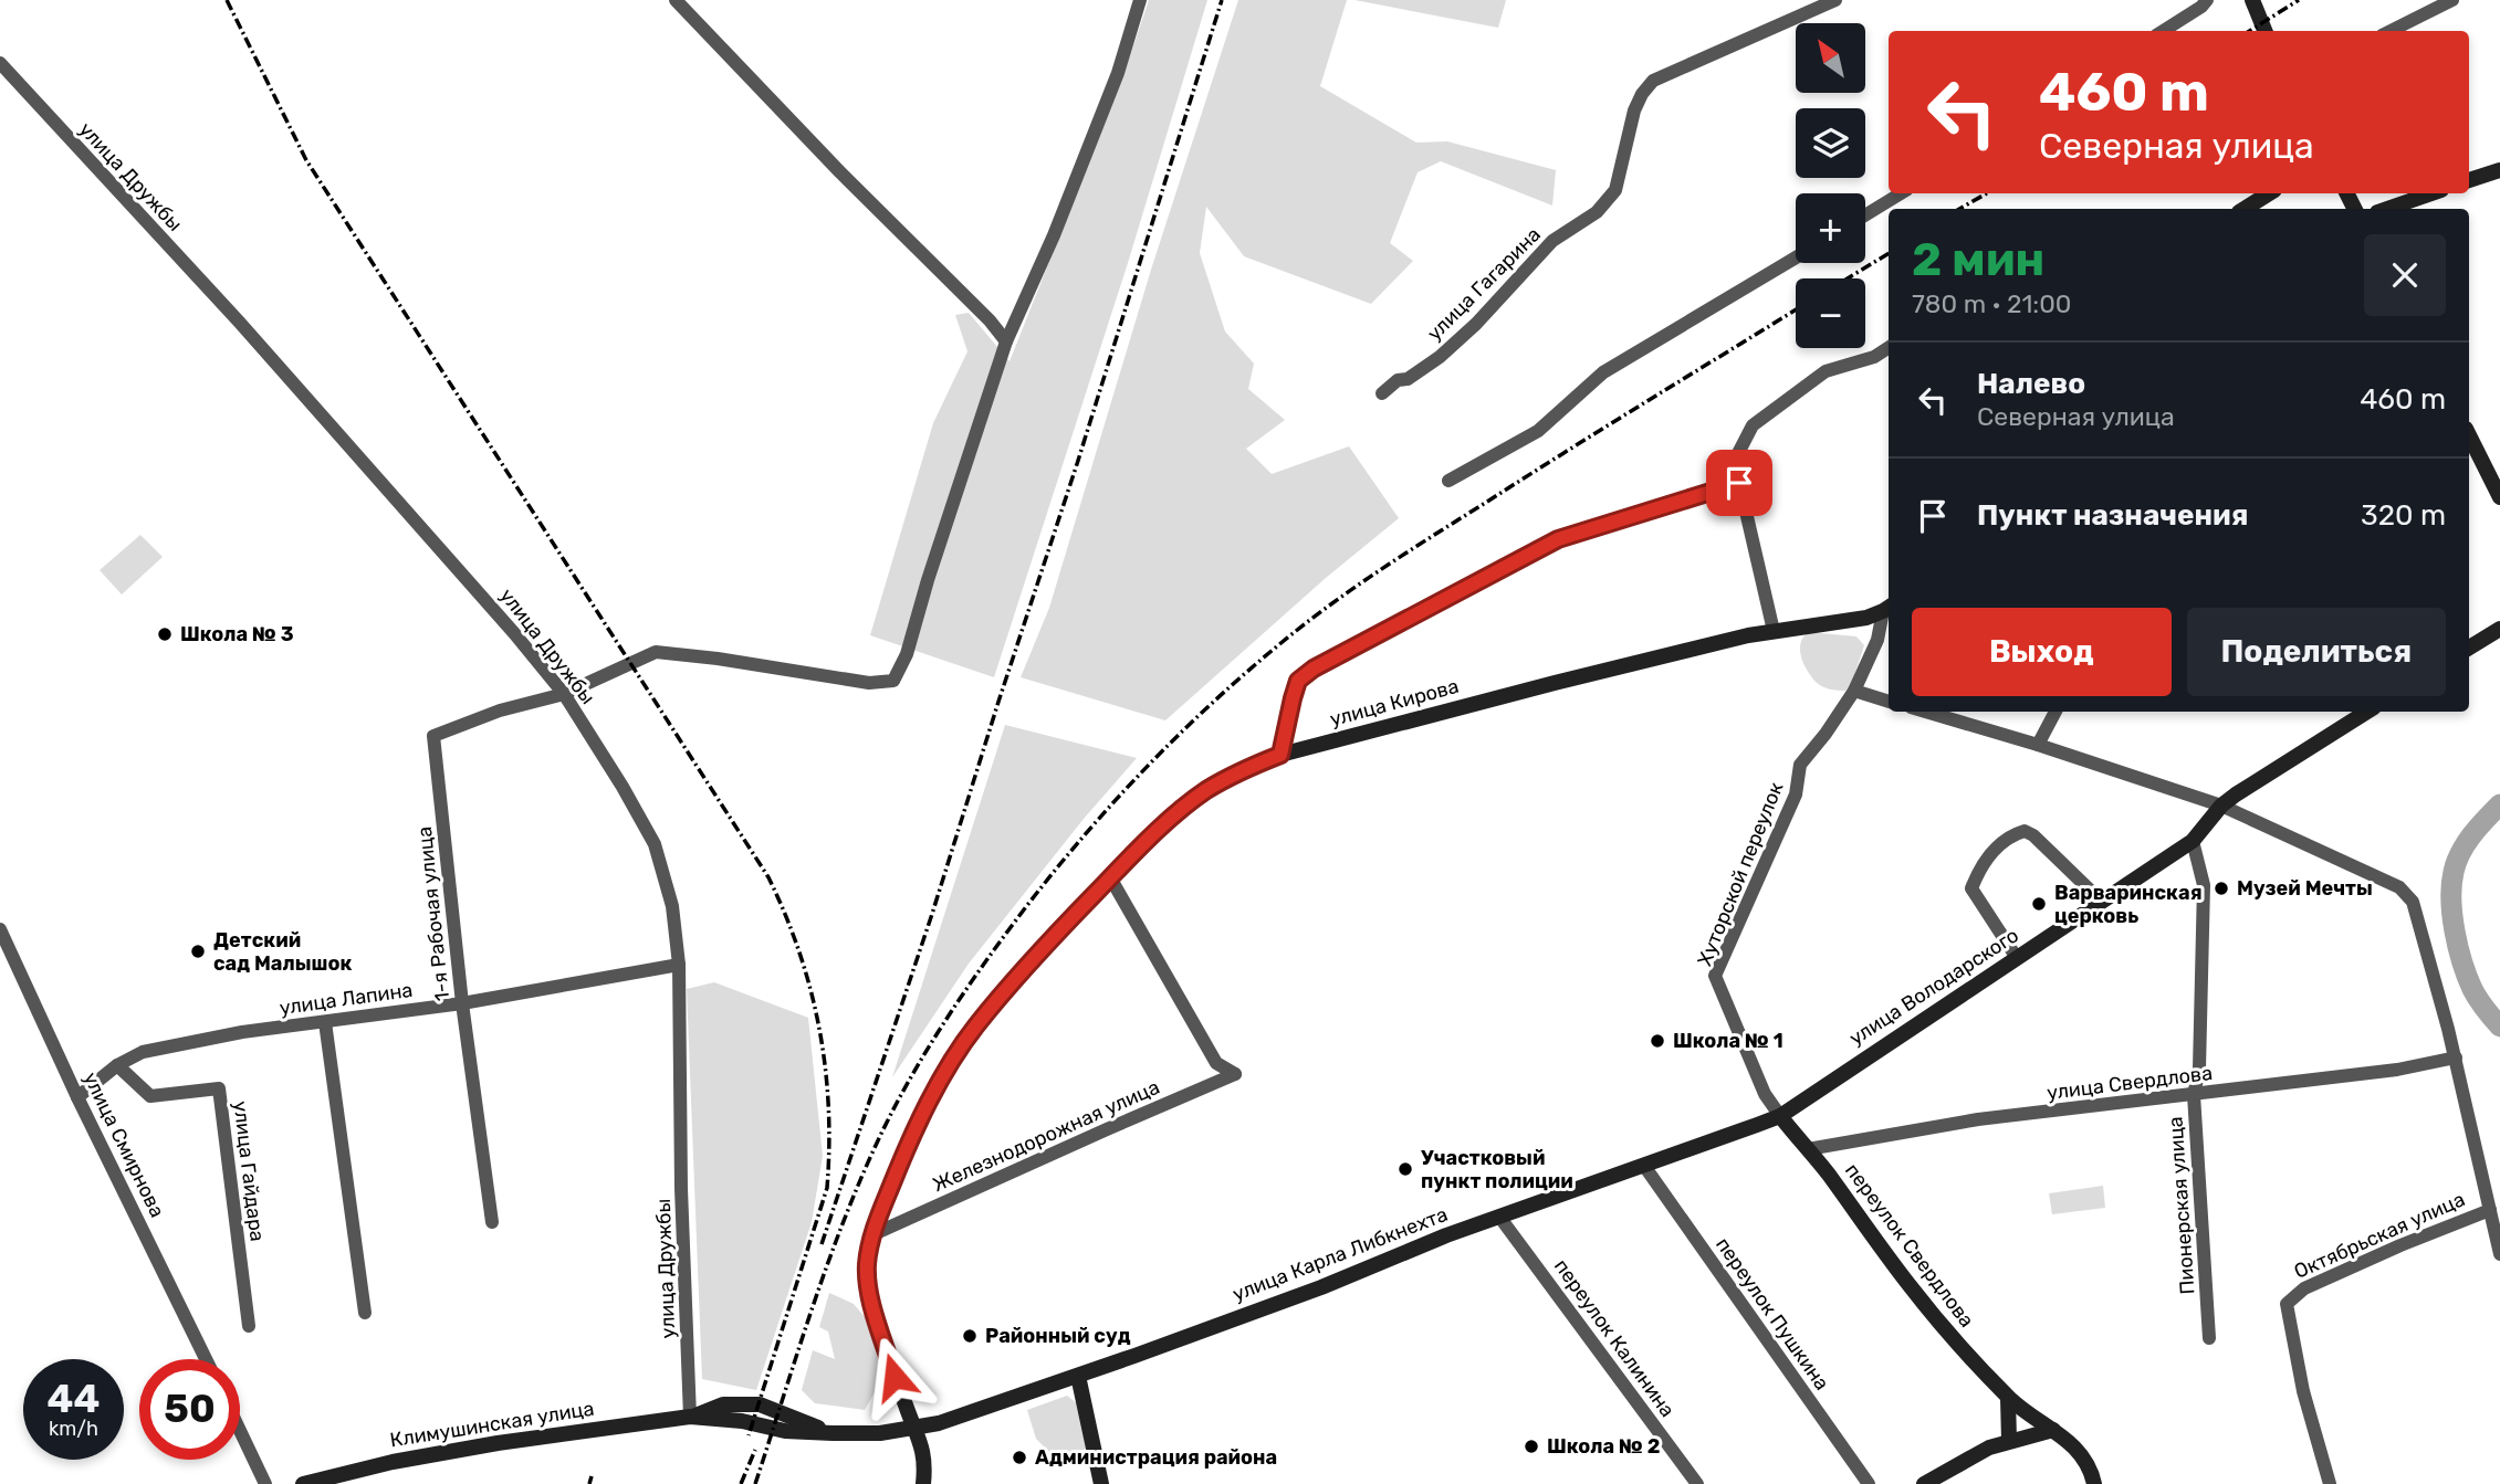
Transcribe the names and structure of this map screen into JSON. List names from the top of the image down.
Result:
{
  "streets": {
    "main road": [
      "улица Кирова",
      "улица Володарского",
      "переулок Свердлова",
      "улица Карла Либкнехта",
      "Климушинская улица"
    ],
    "street": [
      "улица Дружбы",
      "улица Гагарина",
      "Хуторской переулок",
      "1-я Рабочая улица",
      "улица Лапина",
      "улица Свердлова",
      "Железнодорожная улица",
      "улица Смирнова",
      "улица Гайдара",
      "Пионерская улица",
      "Октябрьская улица",
      "переулок Пушкина",
      "переулок Калинина"
    ]
  },
  "crossings": [
    ["улица Дружбы", "1-я Рабочая улица"],
    ["улица Дружбы", "улица Лапина"],
    ["улица Дружбы", "Климушинская улица"],
    ["улица Кирова", "Хуторской переулок"],
    ["улица Кирова", "Железнодорожная улица"],
    ["улица Кирова", "улица Карла Либкнехта"],
    ["улица Кирова", "Климушинская улица"],
    ["Хуторской переулок", "улица Володарского"],
    ["Хуторской переулок", "переулок Свердлова"],
    ["Хуторской переулок", "улица Карла Либкнехта"],
    ["1-я Рабочая улица", "улица Лапина"],
    ["улица Володарского", "Пионерская улица"],
    ["улица Володарского", "переулок Свердлова"],
    ["улица Володарского", "улица Карла Либкнехта"],
    ["улица Лапина", "улица Смирнова"],
    ["улица Лапина", "улица Гайдара"],
    ["улица Свердлова", "Пионерская улица"],
    ["улица Свердлова", "переулок Свердлова"],
    ["переулок Свердлова", "улица Карла Либкнехта"],
    ["улица Карла Либкнехта", "переулок Пушкина"],
    ["улица Карла Либкнехта", "переулок Калинина"],
    ["улица Карла Либкнехта", "Климушинская улица"]
  ],
  "places": [
    "Школа № 3",
    "Музей Мечты",
    "Варваринская церковь",
    "Детский сад Малышок",
    "Школа № 1",
    "Участковый пункт полиции",
    "Районный суд",
    "Школа № 2",
    "Администрация района"
  ],
  "north": "top left",
  "page": {
    "map_buttons": ["+", "−"],
    "turn": ["460 m", "Северная улица"],
    "heading": ["2 мин", "780 m · 21:00"],
    "list": [
      {
        "name": "Налево",
        "note": "Северная улица",
        "value": "460 m"
      },
      {
        "name": "Пункт назначения",
        "value": "320 m"
      }
    ],
    "buttons": ["Выход", "Поделиться"],
    "speed": "44 km/h",
    "limit": "50"
  }
}
